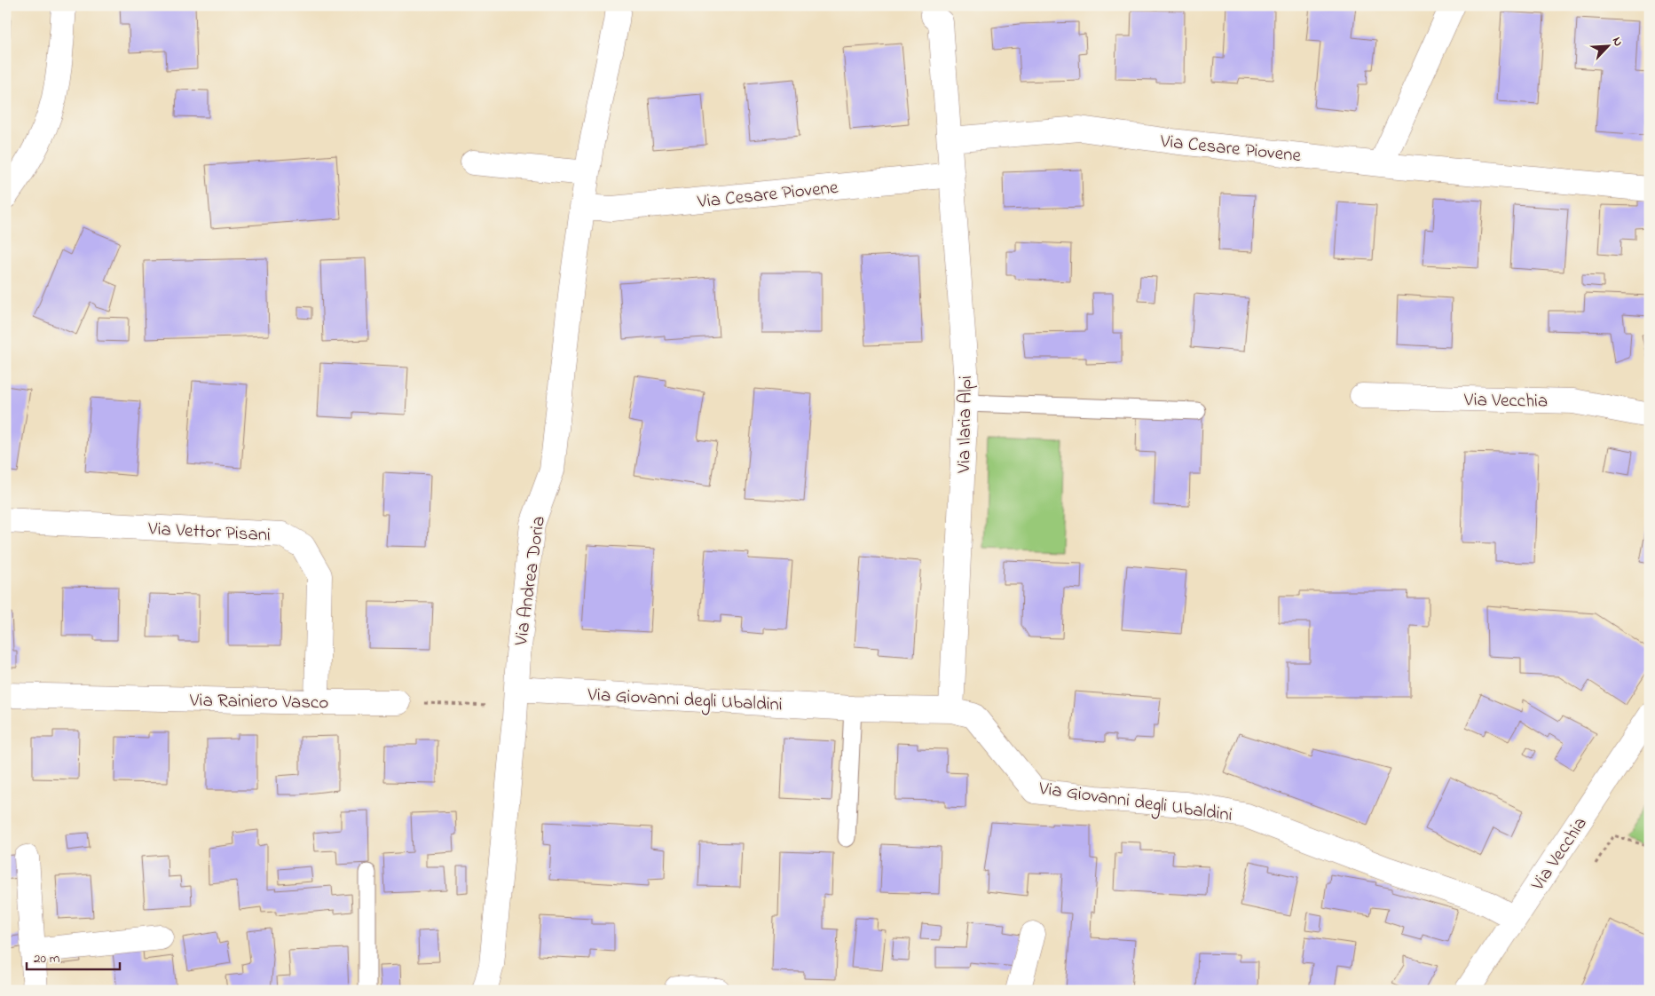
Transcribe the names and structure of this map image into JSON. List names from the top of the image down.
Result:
{
  "streets": {
    "street": [
      "Via Cesare Piovene",
      "Via Vecchia",
      "Via Ilaria Alpi",
      "Via Vettor Pisani",
      "Via Andrea Doria",
      "Via Giovanni degli Ubaldini",
      "Via Rainiero Vasco"
    ]
  },
  "crossings": [
    ["Via Cesare Piovene", "Via Ilaria Alpi"],
    ["Via Cesare Piovene", "Via Andrea Doria"],
    ["Via Vecchia", "Via Giovanni degli Ubaldini"],
    ["Via Ilaria Alpi", "Via Giovanni degli Ubaldini"],
    ["Via Vettor Pisani", "Via Rainiero Vasco"],
    ["Via Andrea Doria", "Via Giovanni degli Ubaldini"]
  ],
  "scale_bar": "20 m",
  "north": "top right"
}
